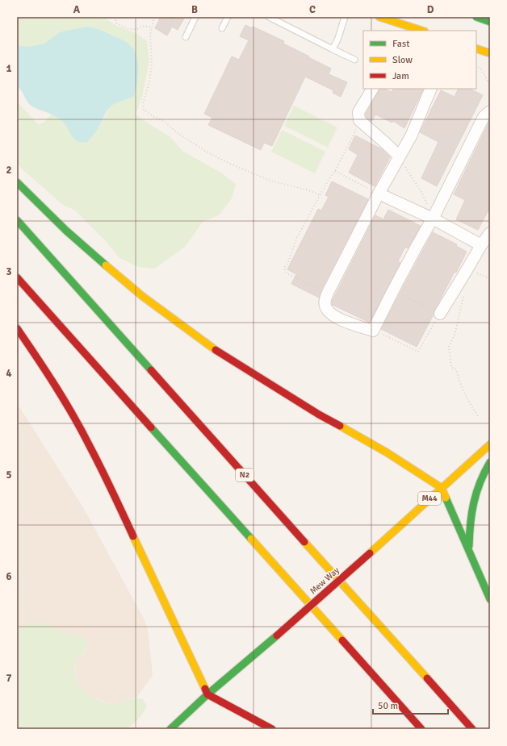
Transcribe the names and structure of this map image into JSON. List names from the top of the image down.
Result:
{
  "streets": {
    "main road": ["N2", "M44", "Mew Way"]
  },
  "legend": ["Fast", "Slow", "Jam"],
  "scale_bar": "50 m",
  "grid": {
    "columns": [
      "A",
      "B",
      "C",
      "D"
    ],
    "rows": [
      "1",
      "2",
      "3",
      "4",
      "5",
      "6",
      "7"
    ]
  }
}
